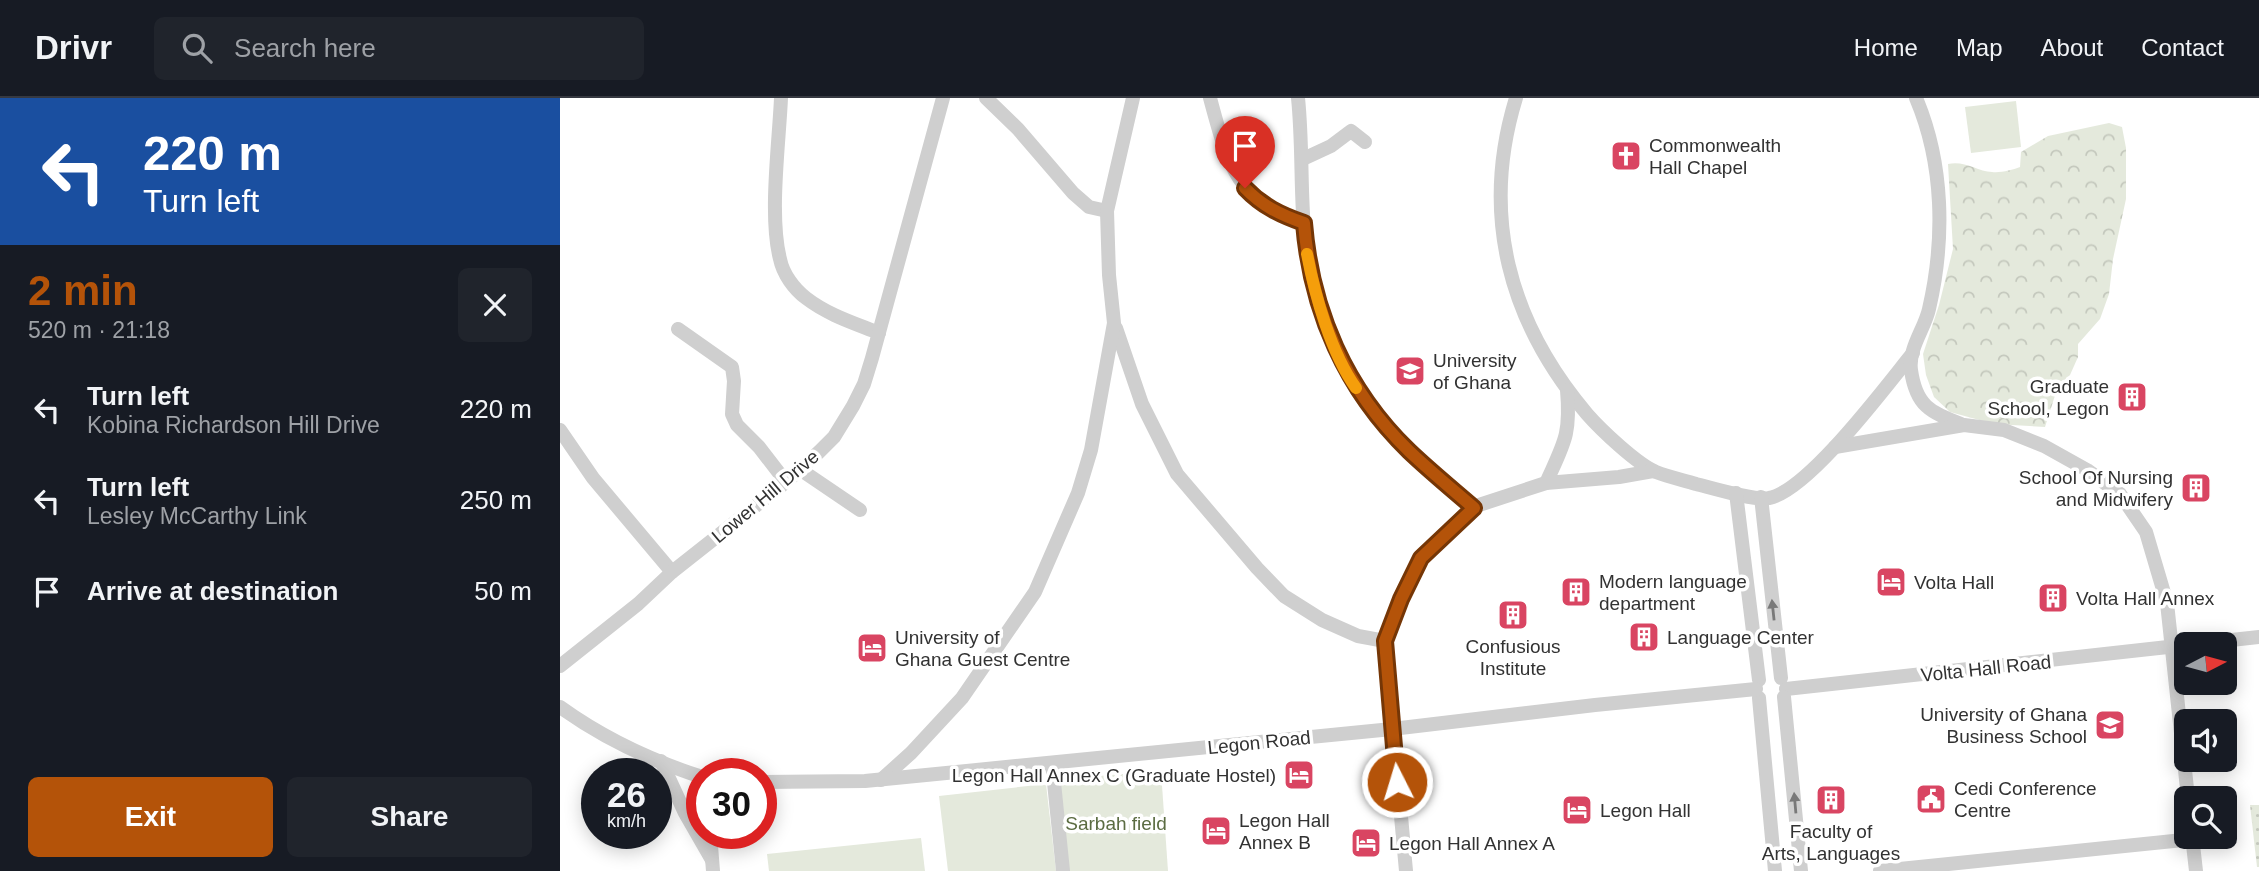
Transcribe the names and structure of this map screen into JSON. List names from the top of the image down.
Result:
{
  "streets": {
    "street": ["Lower Hill Drive", "Volta Hall Road", "Legon Road"]
  },
  "parks": ["Sarbah field"],
  "places": {
    "church": ["Commonwealth Hall Chapel"],
    "school or university": ["University of Ghana", "University of Ghana Business School"],
    "building": [
      "Graduate School, Legon",
      "School Of Nursing and Midwifery",
      "Modern language department",
      "Volta Hall Annex",
      "Confusious Institute",
      "Language Center",
      "Faculty of Arts, Languages"
    ],
    "hotel": [
      "Volta Hall",
      "University of Ghana Guest Centre",
      "Legon Hall Annex C (Graduate Hostel)",
      "Legon Hall",
      "Legon Hall Annex B",
      "Legon Hall Annex A"
    ],
    "public building": ["Cedi Conference Centre"]
  },
  "north": "right",
  "page": {
    "header": "Drivr",
    "search": "Search here",
    "nav": [
      "Home",
      "Map",
      "About",
      "Contact"
    ],
    "turn": ["220 m", "Turn left"],
    "heading": ["2 min", "520 m · 21:18"],
    "list": [
      {
        "name": "Turn left",
        "note": "Kobina Richardson Hill Drive",
        "value": "220 m"
      },
      {
        "name": "Turn left",
        "note": "Lesley McCarthy Link",
        "value": "250 m"
      },
      {
        "name": "Arrive at destination",
        "value": "50 m"
      }
    ],
    "speed": "26 km/h",
    "limit": "30",
    "buttons": ["Exit", "Share"]
  }
}
